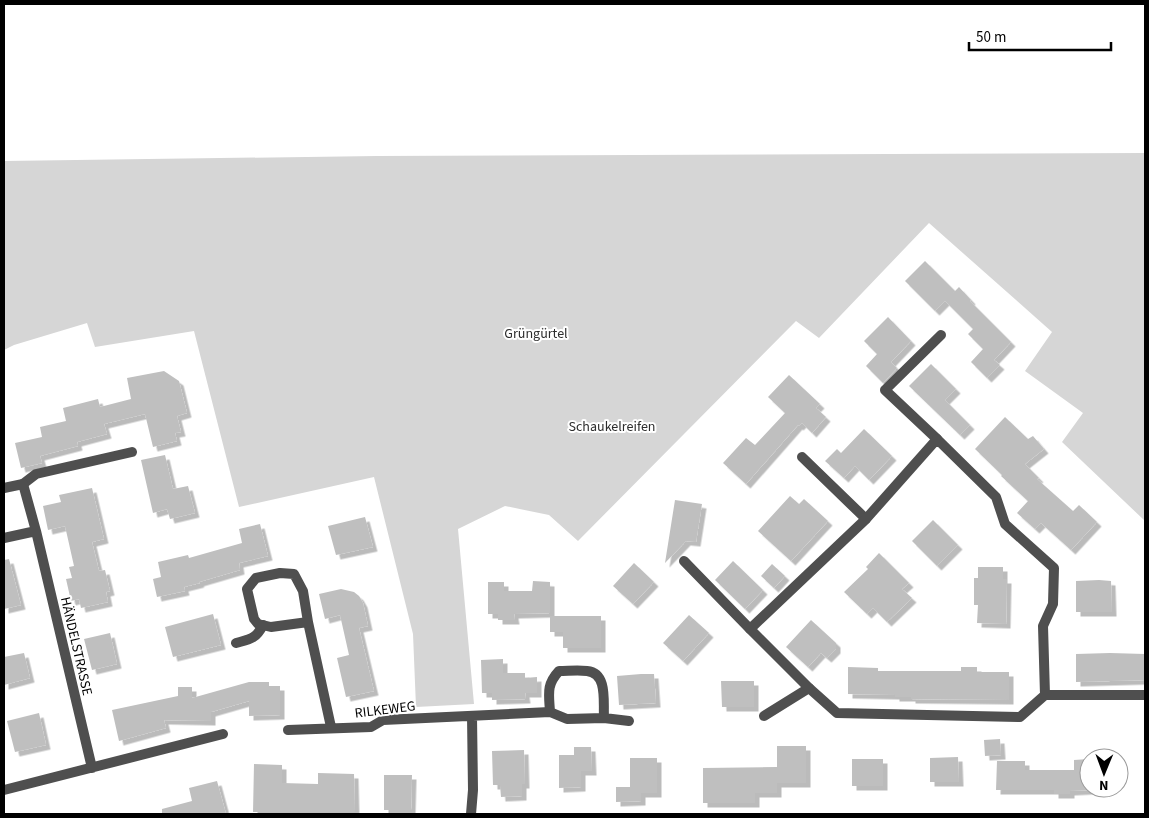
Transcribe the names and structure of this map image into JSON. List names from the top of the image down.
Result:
{
  "streets": {
    "street": ["HÄNDELSTRASSE", "RILKEWEG"]
  },
  "parks": ["Grüngürtel", "Schaukelreifen"],
  "scale_bar": "50 m",
  "north": "bottom"
}
